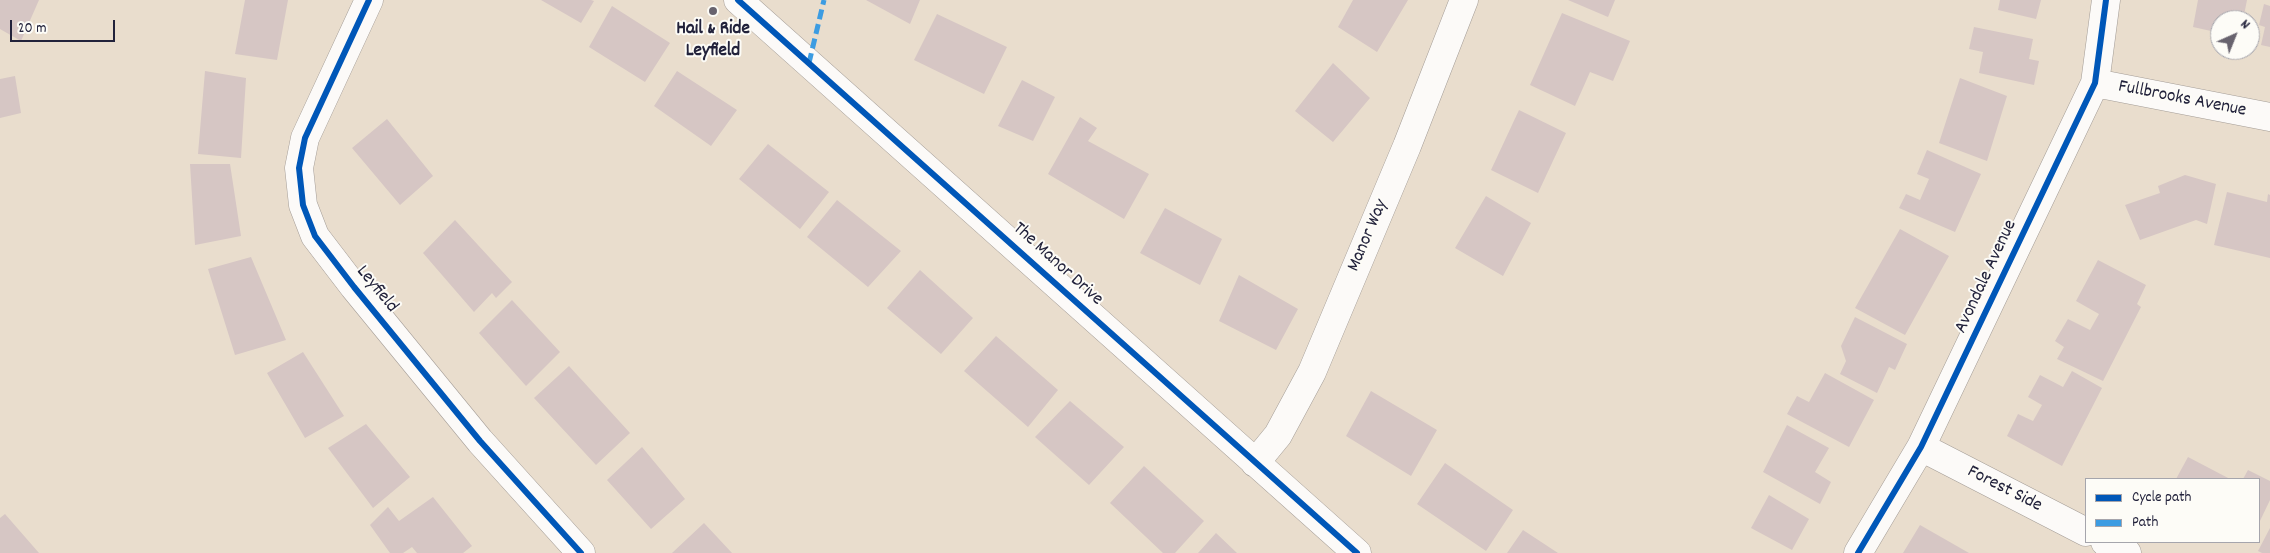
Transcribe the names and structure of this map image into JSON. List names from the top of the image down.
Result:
{
  "streets": {
    "street": [
      "Fullbrooks Avenue",
      "Manor Way",
      "The Manor Drive",
      "Avondale Avenue",
      "Leyfield",
      "Forest Side"
    ]
  },
  "crossings": [
    ["Fullbrooks Avenue", "Avondale Avenue"],
    ["Manor Way", "The Manor Drive"],
    ["Avondale Avenue", "Forest Side"]
  ],
  "places": ["Hail & Ride Leyfield"],
  "legend": ["Cycle path", "Path"],
  "scale_bar": "20 m",
  "north": "top right"
}
